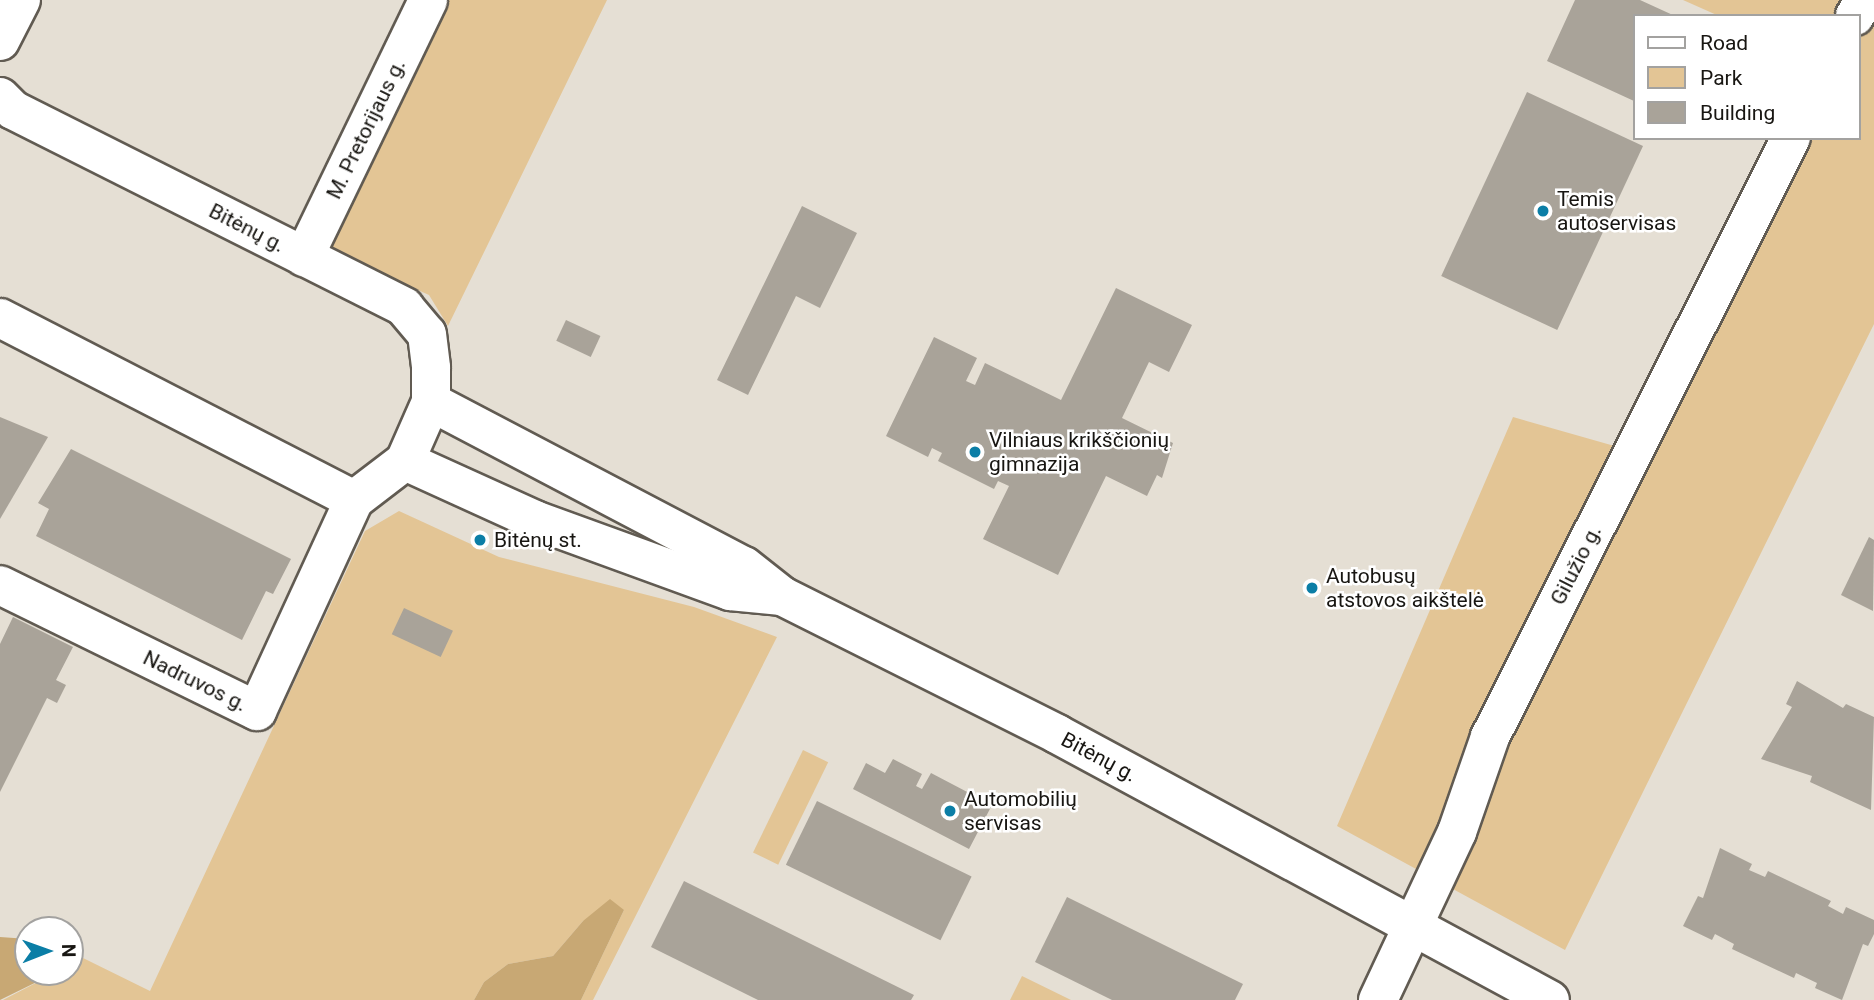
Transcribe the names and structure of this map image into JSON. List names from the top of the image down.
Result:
{
  "streets": {
    "street": [
      "M. Pretorijaus g.",
      "Bitėnų g.",
      "Gilužio g.",
      "Nadruvos g."
    ]
  },
  "crossings": [
    ["M. Pretorijaus g.", "Bitėnų g."],
    ["Bitėnų g.", "Gilužio g."],
    ["Bitėnų g.", "Nadruvos g."]
  ],
  "places": [
    "Temis autoservisas",
    "Vilniaus krikščionių gimnazija",
    "Bitėnų st.",
    "Autobusų atstovos aikštelė",
    "Automobilių servisas"
  ],
  "legend": ["Road", "Park", "Building"],
  "north": "right"
}
